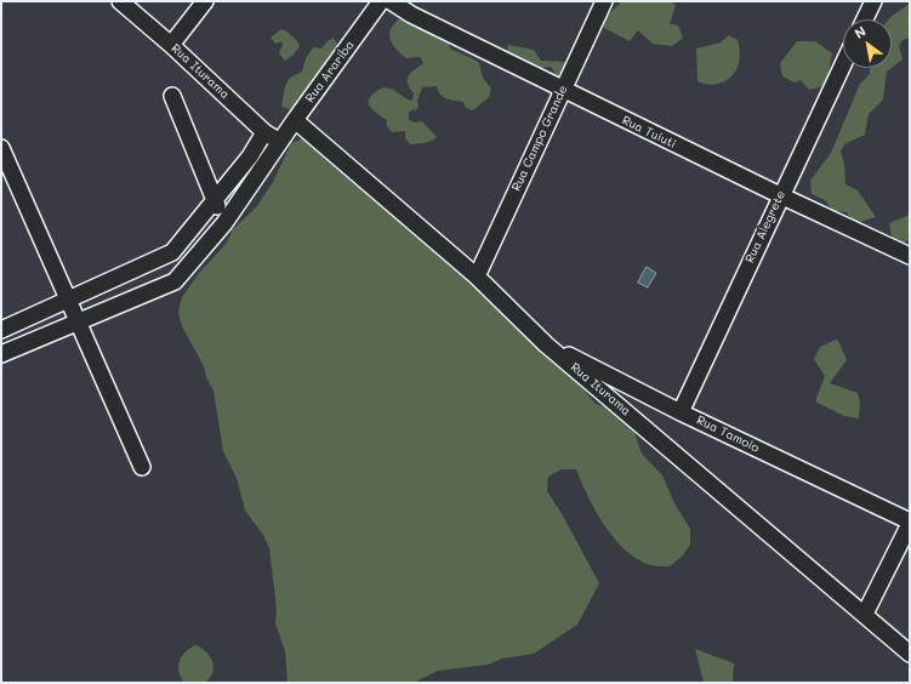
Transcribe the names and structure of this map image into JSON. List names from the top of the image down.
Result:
{
  "streets": {
    "street": [
      "Rua Iturama",
      "Rua Araríba",
      "Rua Tuiuti",
      "Rua Campo Grande",
      "Rua Alegrete",
      "Rua Tamoio"
    ]
  },
  "crossings": [
    ["Rua Iturama", "Rua Araríba"],
    ["Rua Iturama", "Rua Campo Grande"],
    ["Rua Iturama", "Rua Tamoio"],
    ["Rua Tuiuti", "Rua Campo Grande"],
    ["Rua Tuiuti", "Rua Alegrete"],
    ["Rua Alegrete", "Rua Tamoio"]
  ],
  "north": "top left"
}
